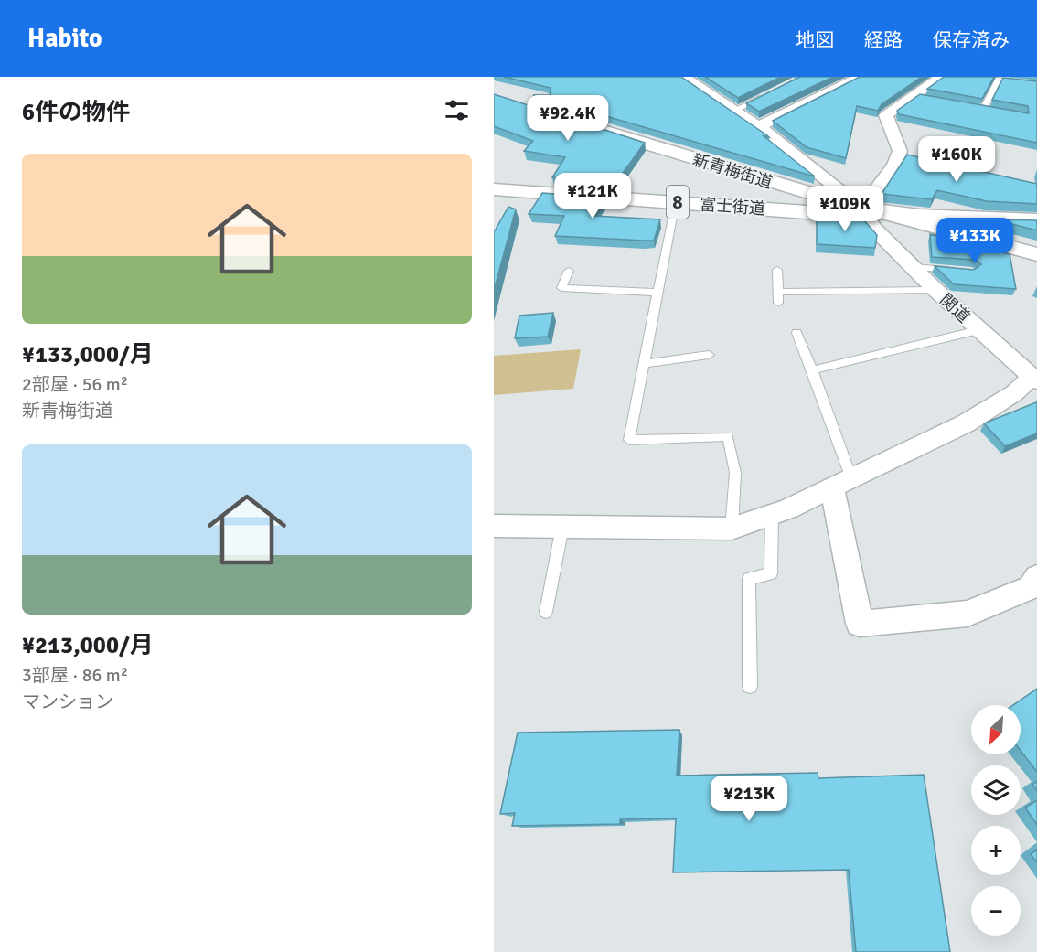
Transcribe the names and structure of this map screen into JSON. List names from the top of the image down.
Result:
{
  "streets": {
    "main road": ["新青梅街道", "8", "富士街道"],
    "street": ["関道"]
  },
  "crossings": [
    ["新青梅街道", "富士街道"],
    ["新青梅街道", "関道"],
    ["富士街道", "関道"]
  ],
  "north": "bottom left",
  "page": {
    "header": "Habito",
    "nav": ["地図", "経路", "保存済み"],
    "heading": "6件の物件",
    "price": [
      "¥92.4K",
      "¥160K",
      "¥121K",
      "¥109K",
      "¥133K",
      "¥213K"
    ],
    "list": [
      {
        "name": "¥133,000/月",
        "note": "2部屋 · 56 m² · 新青梅街道"
      },
      {
        "name": "¥213,000/月",
        "note": "3部屋 · 86 m² · マンション"
      }
    ],
    "map_buttons": ["+", "−"]
  }
}
